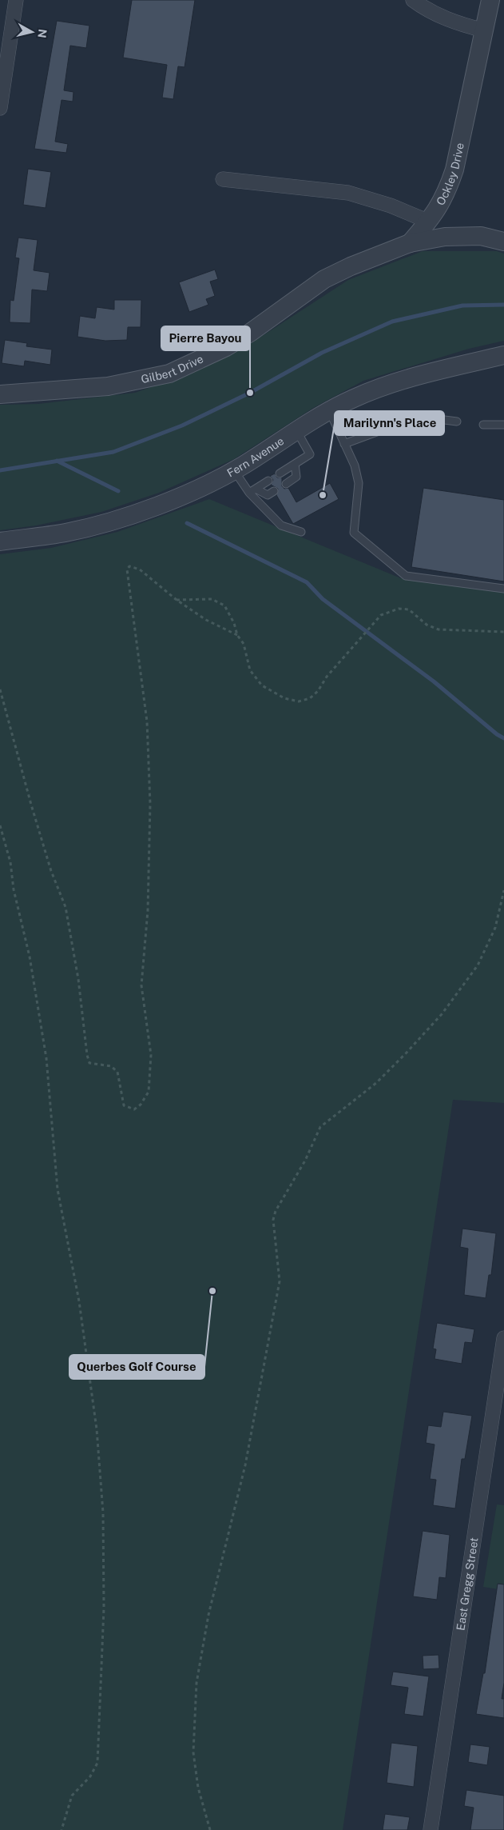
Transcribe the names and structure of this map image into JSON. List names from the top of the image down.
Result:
{
  "streets": {
    "street": [
      "Ockley Drive",
      "Gilbert Drive",
      "Fern Avenue",
      "East Gregg Street"
    ]
  },
  "crossings": [
    ["Ockley Drive", "Gilbert Drive"]
  ],
  "places": ["Pierre Bayou", "Marilynn's Place", "Querbes Golf Course"],
  "north": "right"
}
